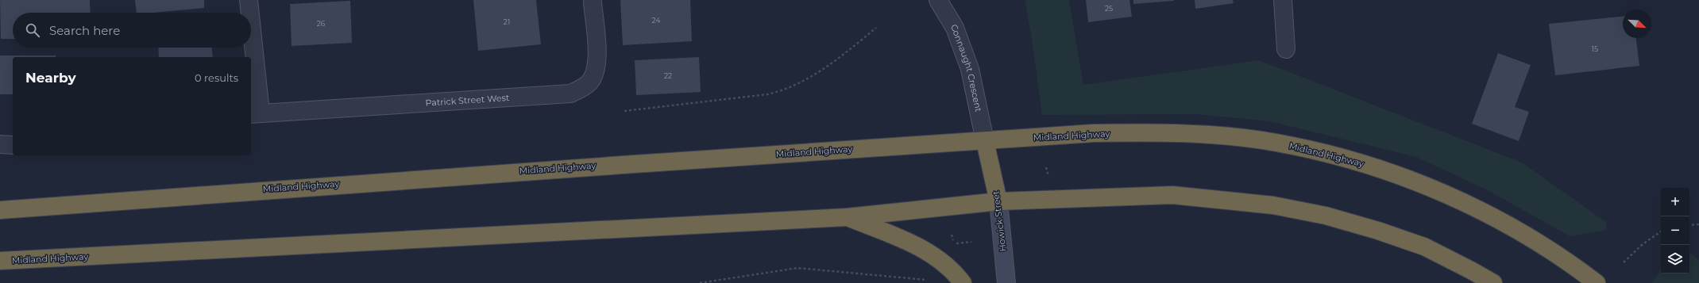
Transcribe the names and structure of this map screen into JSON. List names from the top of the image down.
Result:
{
  "streets": {
    "highway": ["Midland Highway", "Howick Street"],
    "street": ["Connaught Crescent", "Patrick Street West"]
  },
  "crossings": [
    ["Connaught Crescent", "Midland Highway"],
    ["Connaught Crescent", "Howick Street"],
    ["Midland Highway", "Howick Street"]
  ],
  "house_numbers": [
    "25",
    "24",
    "21",
    "26",
    "15",
    "22"
  ],
  "north": "bottom right",
  "page": {
    "search": "Search here",
    "heading": ["Nearby", "0 results"],
    "map_buttons": ["+", "−"]
  }
}
